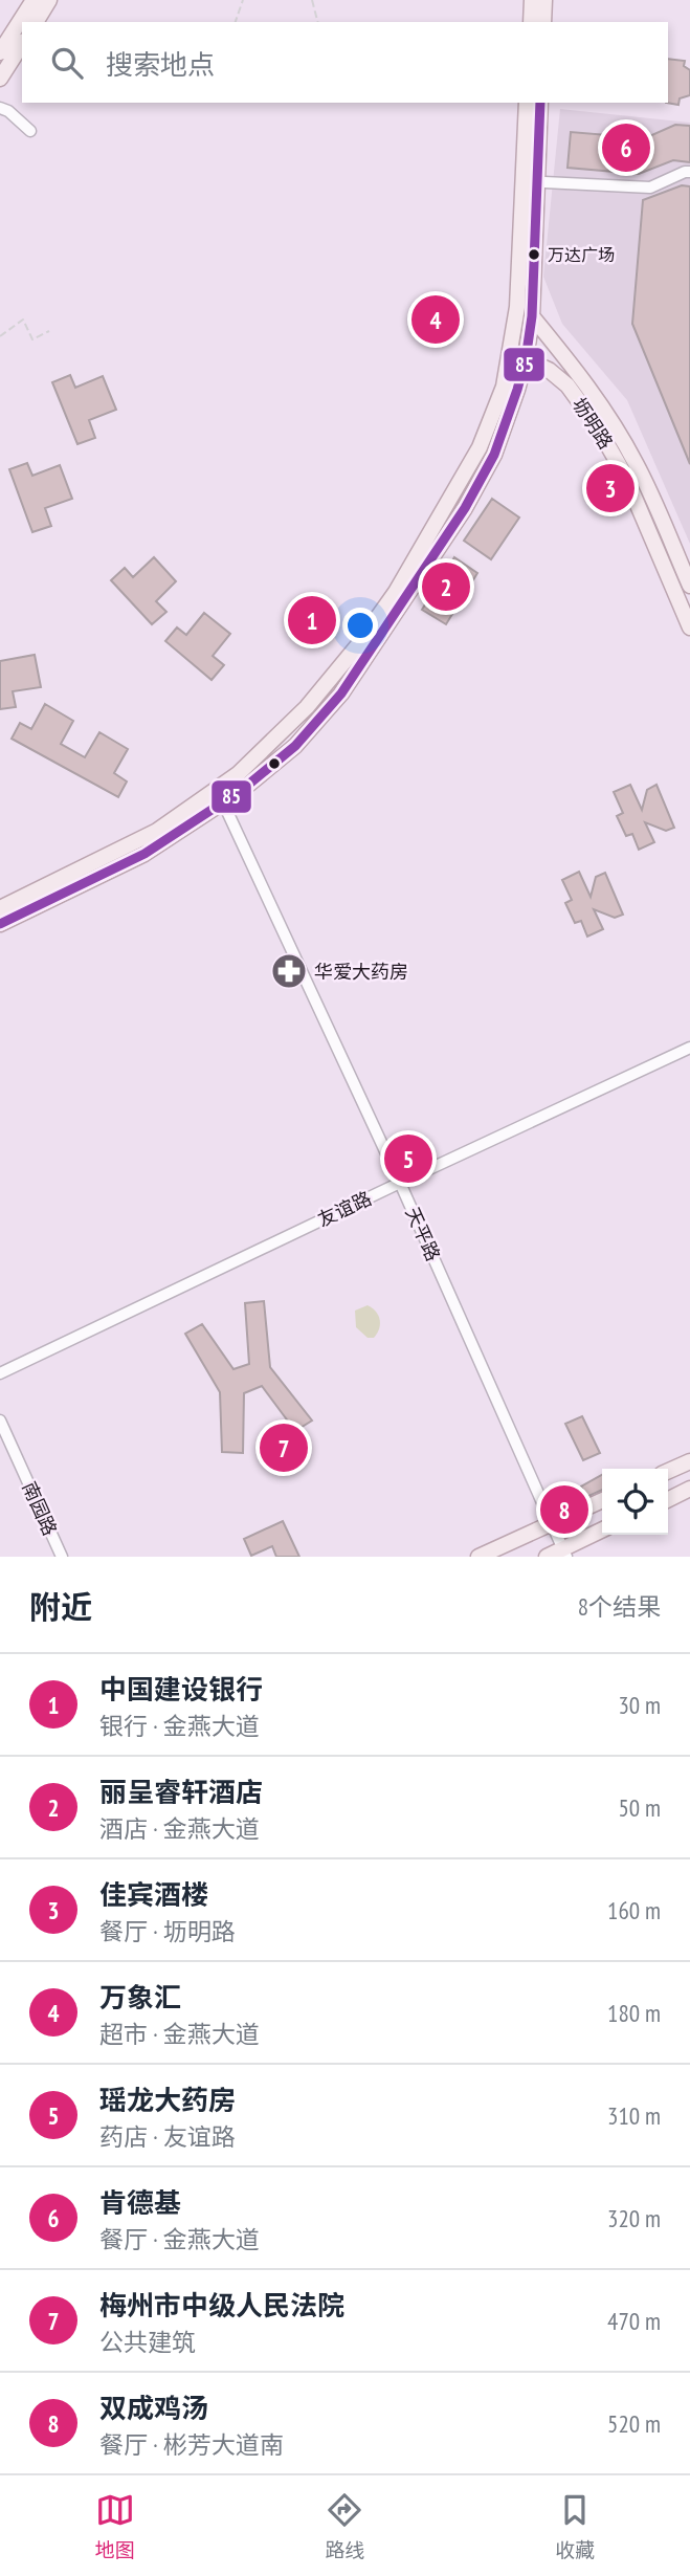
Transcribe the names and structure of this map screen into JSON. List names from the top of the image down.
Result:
{
  "streets": {
    "main road": ["坜明路"],
    "street": ["友谊路", "天平路", "南园路"]
  },
  "crossings": [
    ["友谊路", "天平路"]
  ],
  "places": {
    "other": ["万达广场"],
    "pharmacy": ["华爱大药房"]
  },
  "lines": ["transit line 85"],
  "page": {
    "search": "搜索地点",
    "pins": [
      "6",
      "4",
      "3",
      "2",
      "1",
      "5",
      "7",
      "8"
    ],
    "heading": ["附近", "8个结果"],
    "list": [
      {
        "mark": "1",
        "name": "中国建设银行",
        "note": "银行 · 金燕大道",
        "value": "30 m"
      },
      {
        "mark": "2",
        "name": "丽呈睿轩酒店",
        "note": "酒店 · 金燕大道",
        "value": "50 m"
      },
      {
        "mark": "3",
        "name": "佳宾酒楼",
        "note": "餐厅 · 坜明路",
        "value": "160 m"
      },
      {
        "mark": "4",
        "name": "万象汇",
        "note": "超市 · 金燕大道",
        "value": "180 m"
      },
      {
        "mark": "5",
        "name": "瑶龙大药房",
        "note": "药店 · 友谊路",
        "value": "310 m"
      },
      {
        "mark": "6",
        "name": "肯德基",
        "note": "餐厅 · 金燕大道",
        "value": "320 m"
      },
      {
        "mark": "7",
        "name": "梅州市中级人民法院",
        "note": "公共建筑",
        "value": "470 m"
      },
      {
        "mark": "8",
        "name": "双成鸡汤",
        "note": "餐厅 · 彬芳大道南",
        "value": "520 m"
      }
    ],
    "nav": ["地图", "路线", "收藏"]
  }
}
